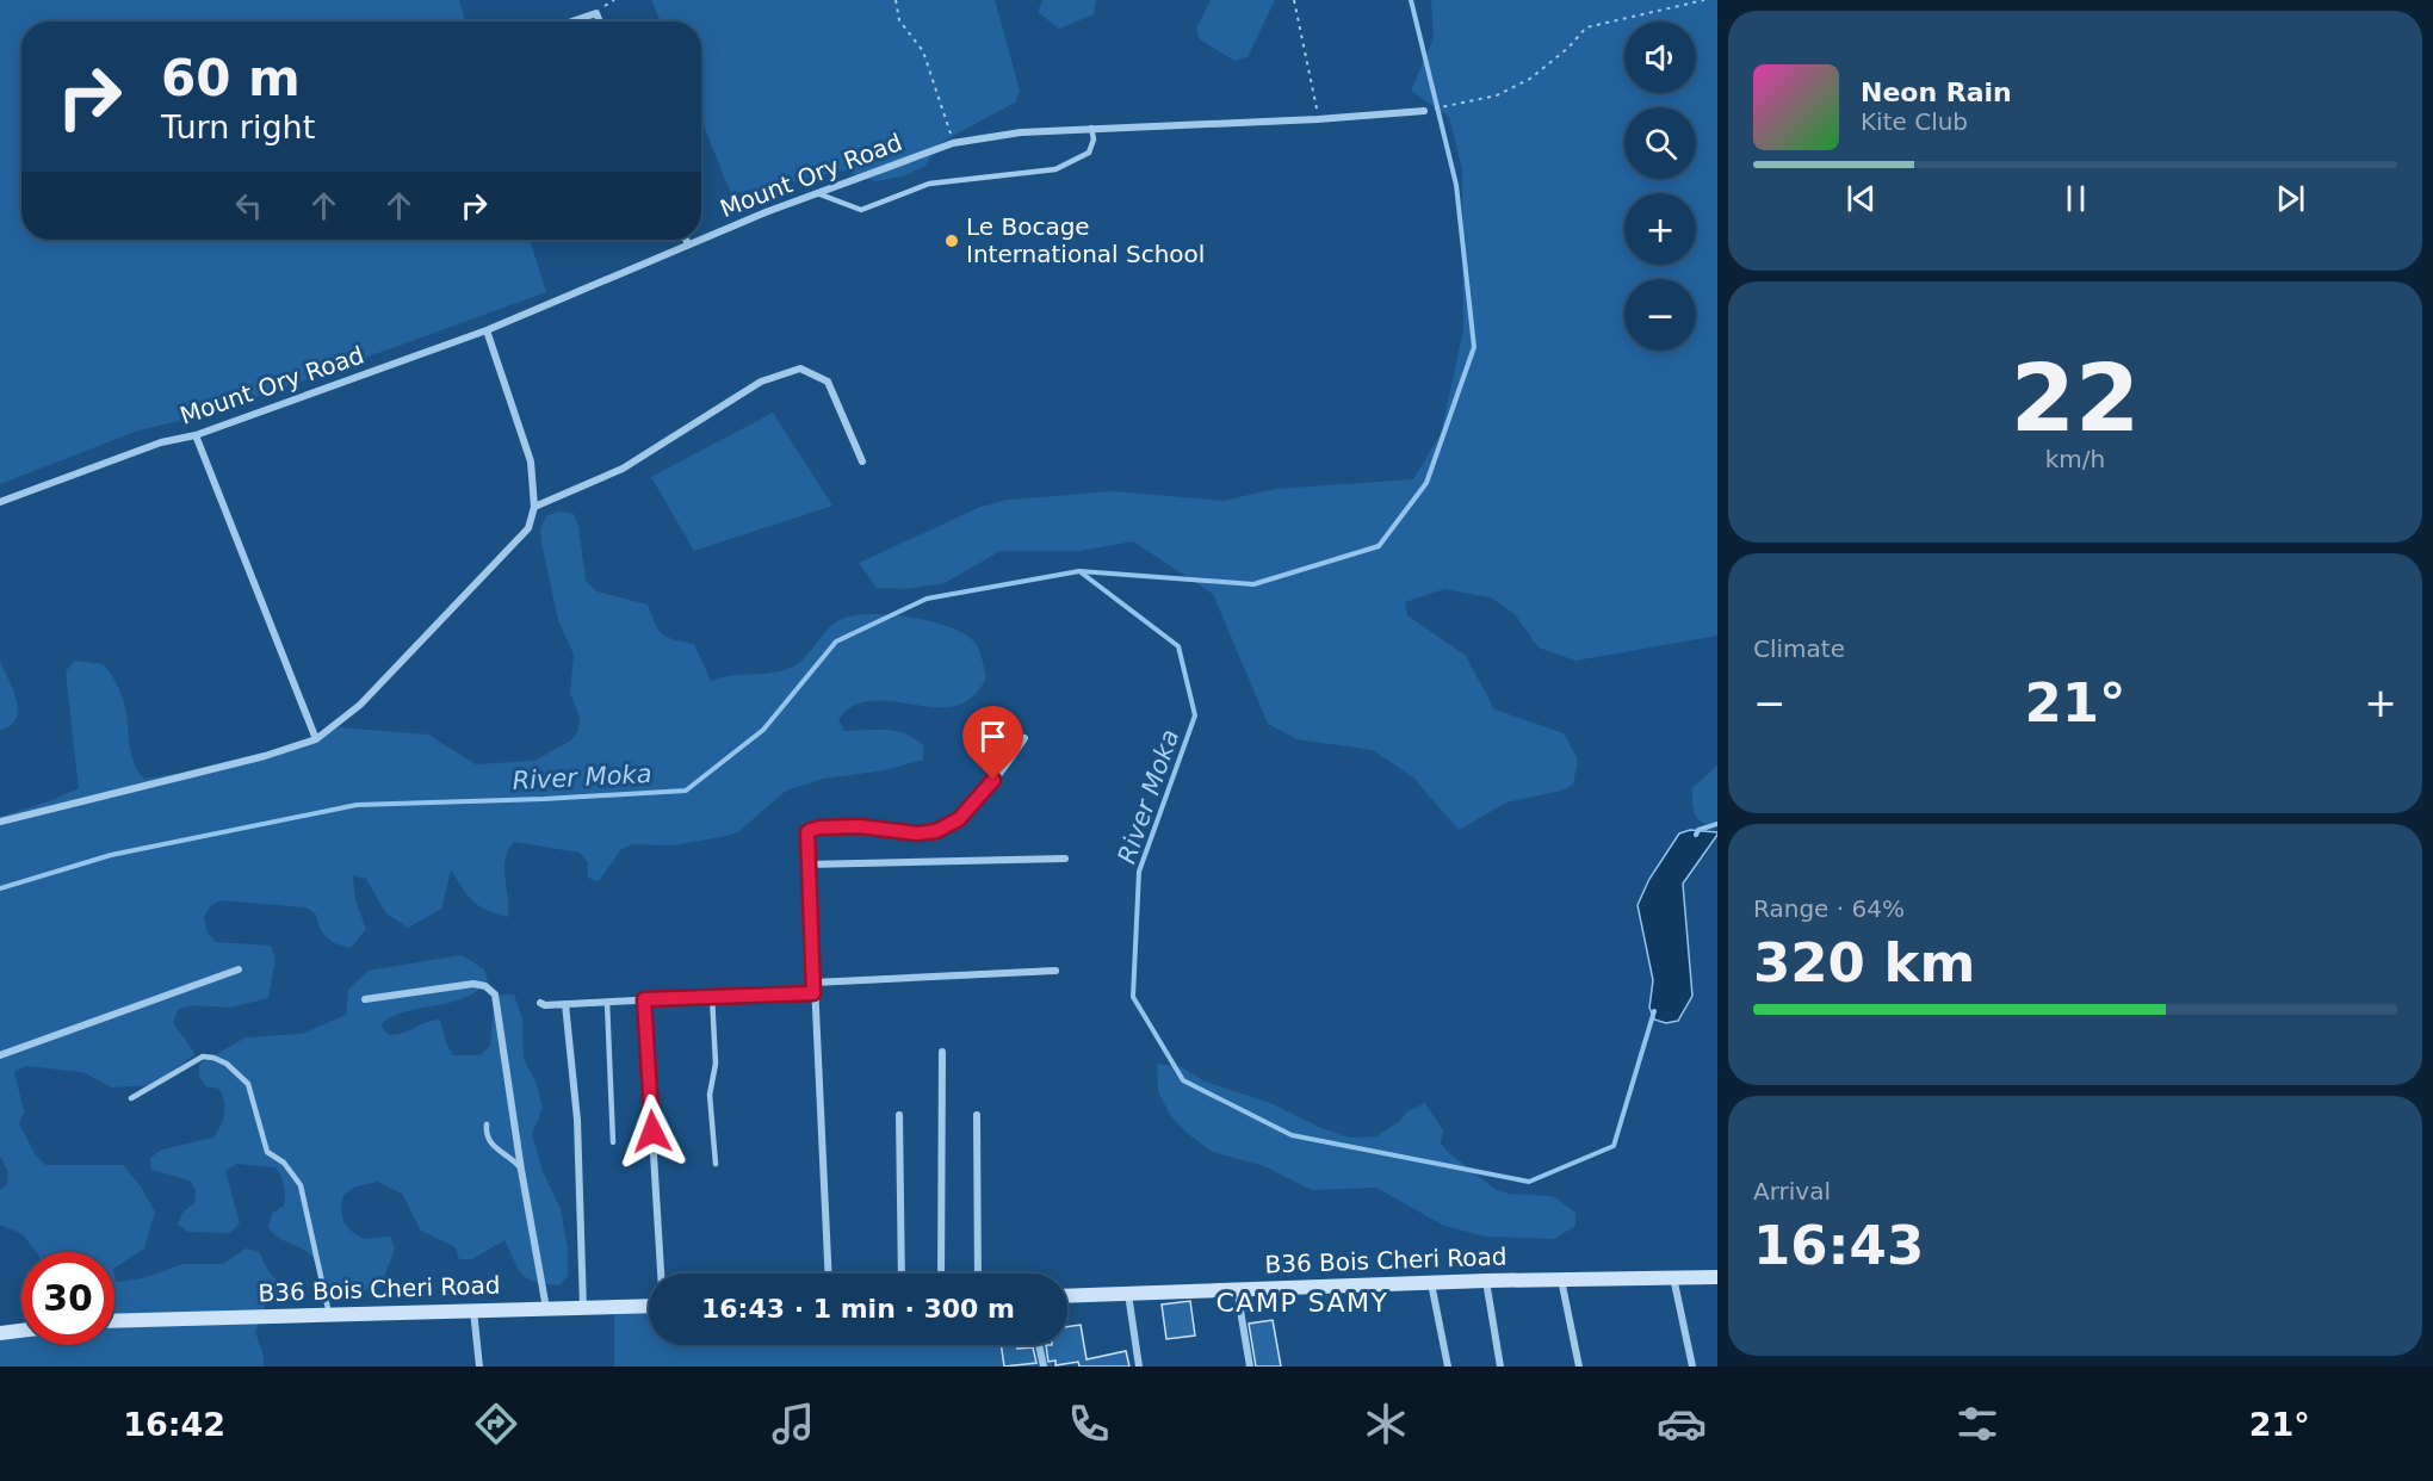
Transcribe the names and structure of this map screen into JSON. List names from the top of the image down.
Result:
{
  "streets": {
    "main road": ["B36 Bois Cheri Road"],
    "street": ["Mount Ory Road"]
  },
  "districts": ["CAMP SAMY"],
  "water": ["River Moka"],
  "places": ["Le Bocage International School"],
  "page": {
    "map_buttons": ["+", "−"],
    "turn": ["60 m", "Turn right"],
    "song": ["Neon Rain", "Kite Club"],
    "tile": [
      ["22", "km/h"],
      "Climate",
      ["Range · 64%", "320 km"],
      ["Arrival", "16:43"]
    ],
    "heat": ["−", "21°", "+"],
    "limit": "30",
    "trip": "16:43 · 1 min · 300 m",
    "tabs": ["16:42", "21°"]
  }
}
